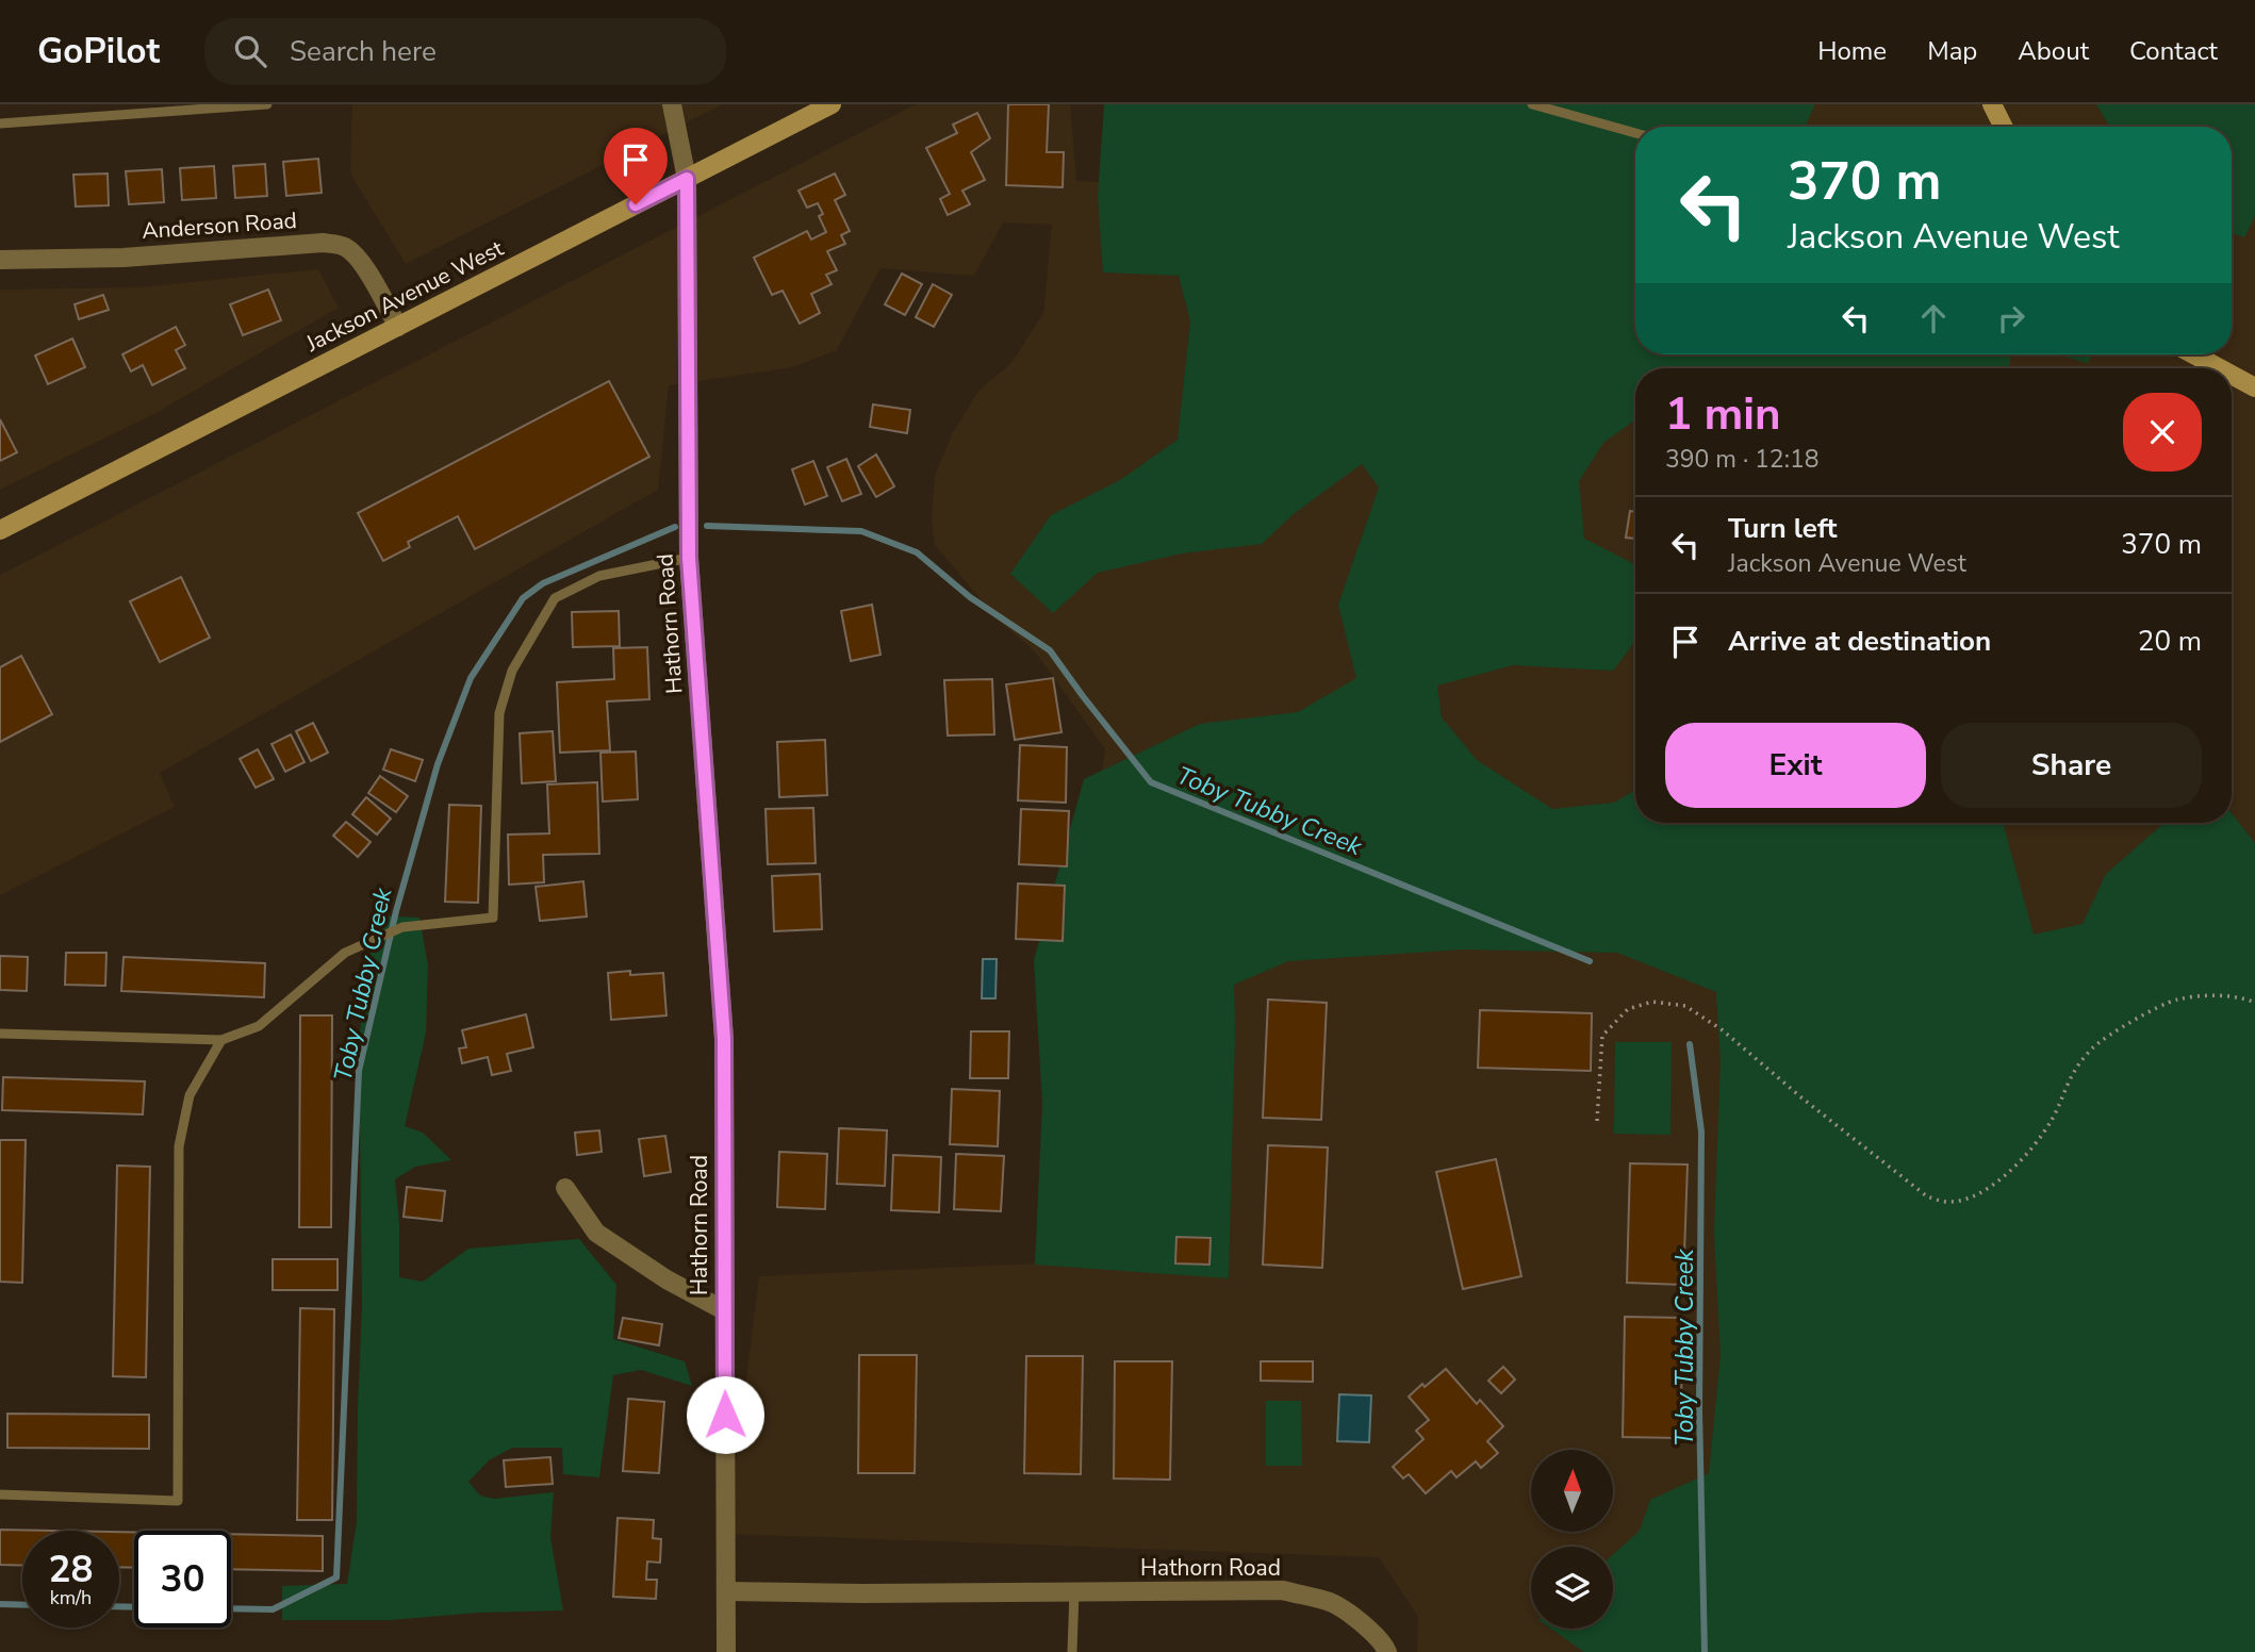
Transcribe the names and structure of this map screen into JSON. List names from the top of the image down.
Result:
{
  "streets": {
    "main road": ["Jackson Avenue West"],
    "street": ["Anderson Road", "Hathorn Road"]
  },
  "crossings": [
    ["Anderson Road", "Jackson Avenue West"],
    ["Jackson Avenue West", "Hathorn Road"]
  ],
  "water": ["Toby Tubby Creek"],
  "north": "top",
  "page": {
    "header": "GoPilot",
    "search": "Search here",
    "nav": [
      "Home",
      "Map",
      "About",
      "Contact"
    ],
    "turn": ["370 m", "Jackson Avenue West"],
    "heading": ["1 min", "390 m · 12:18"],
    "list": [
      {
        "name": "Turn left",
        "note": "Jackson Avenue West",
        "value": "370 m"
      },
      {
        "name": "Arrive at destination",
        "value": "20 m"
      }
    ],
    "buttons": ["Exit", "Share"],
    "speed": "28 km/h",
    "limit": "30"
  }
}
